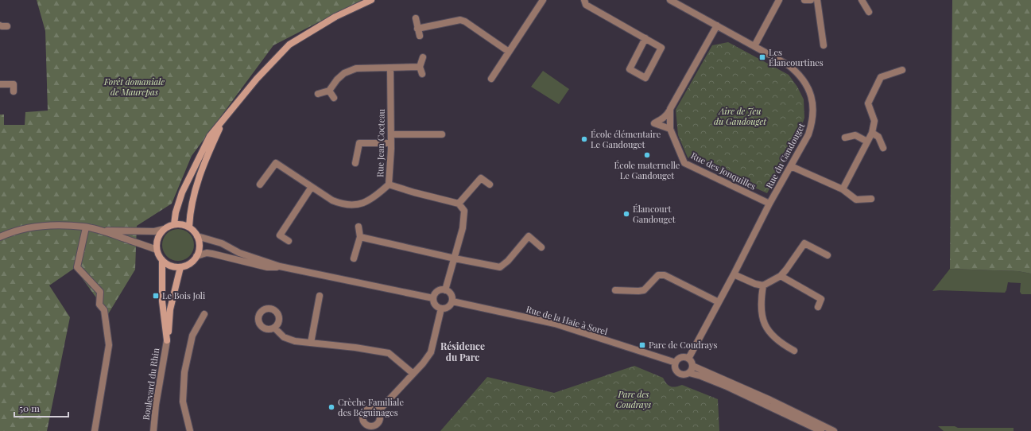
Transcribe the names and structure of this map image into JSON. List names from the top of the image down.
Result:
{
  "streets": {
    "street": [
      "Rue Jean Cocteau",
      "Rue du Gandouget",
      "Rue des Jonquilles",
      "Rue de la Haie à Sorel",
      "Boulevard du Rhin"
    ]
  },
  "crossings": [
    ["Rue du Gandouget", "Rue des Jonquilles"],
    ["Rue du Gandouget", "Rue de la Haie à Sorel"]
  ],
  "districts": ["Résidence du Parc"],
  "parks": ["Forêt domaniale de Maurepas", "Aire de Jeu du Gandouget", "Parc des Coudrays"],
  "places": {
    "transit": ["Les Élancourtines", "Le Bois Joli", "Parc de Coudrays"],
    "other": [
      "École élémentaire Le Gandouget",
      "École maternelle Le Gandouget",
      "Élancourt Gandouget",
      "Crèche Familiale des Béguinages"
    ]
  },
  "scale_bar": "50 m"
}
